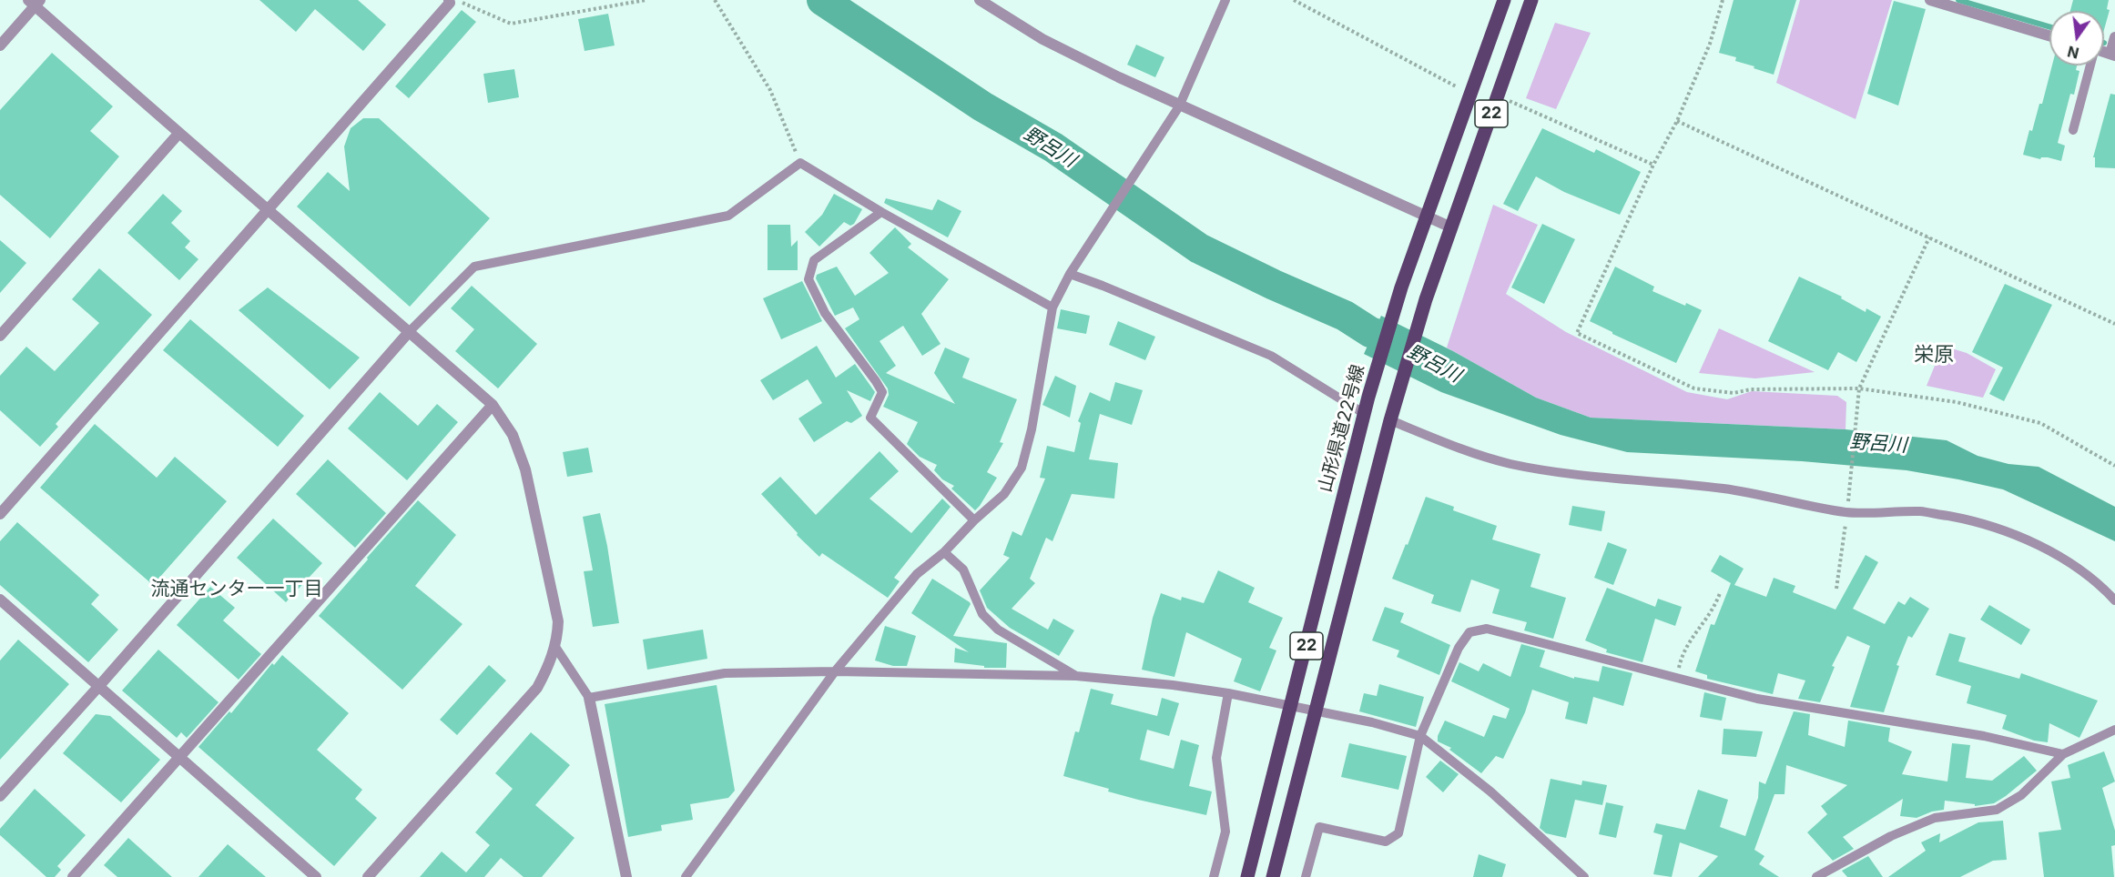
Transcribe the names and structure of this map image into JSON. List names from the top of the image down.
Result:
{
  "streets": {
    "main road": ["22", "山形県道22号線"]
  },
  "districts": ["栄原", "流通センター一丁目"],
  "water": ["野呂川"],
  "north": "bottom"
}
